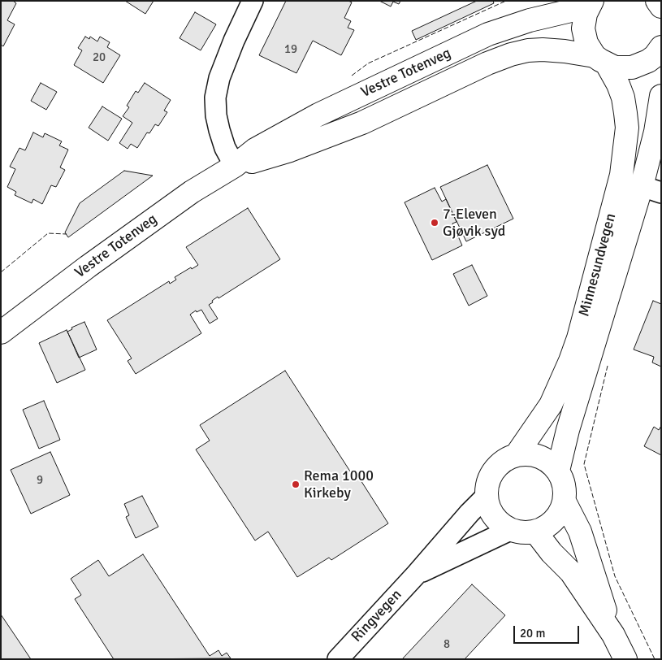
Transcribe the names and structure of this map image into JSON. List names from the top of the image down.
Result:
{
  "streets": {
    "main road": ["Vestre Totenveg", "Minnesundvegen"],
    "street": ["Ringvegen"]
  },
  "crossings": [
    ["Vestre Totenveg", "Minnesundvegen"],
    ["Minnesundvegen", "Ringvegen"]
  ],
  "places": ["7-Eleven Gjøvik syd", "Rema 1000 Kirkeby"],
  "house_numbers": [
    "19",
    "20",
    "9",
    "8"
  ],
  "scale_bar": "20 m"
}
